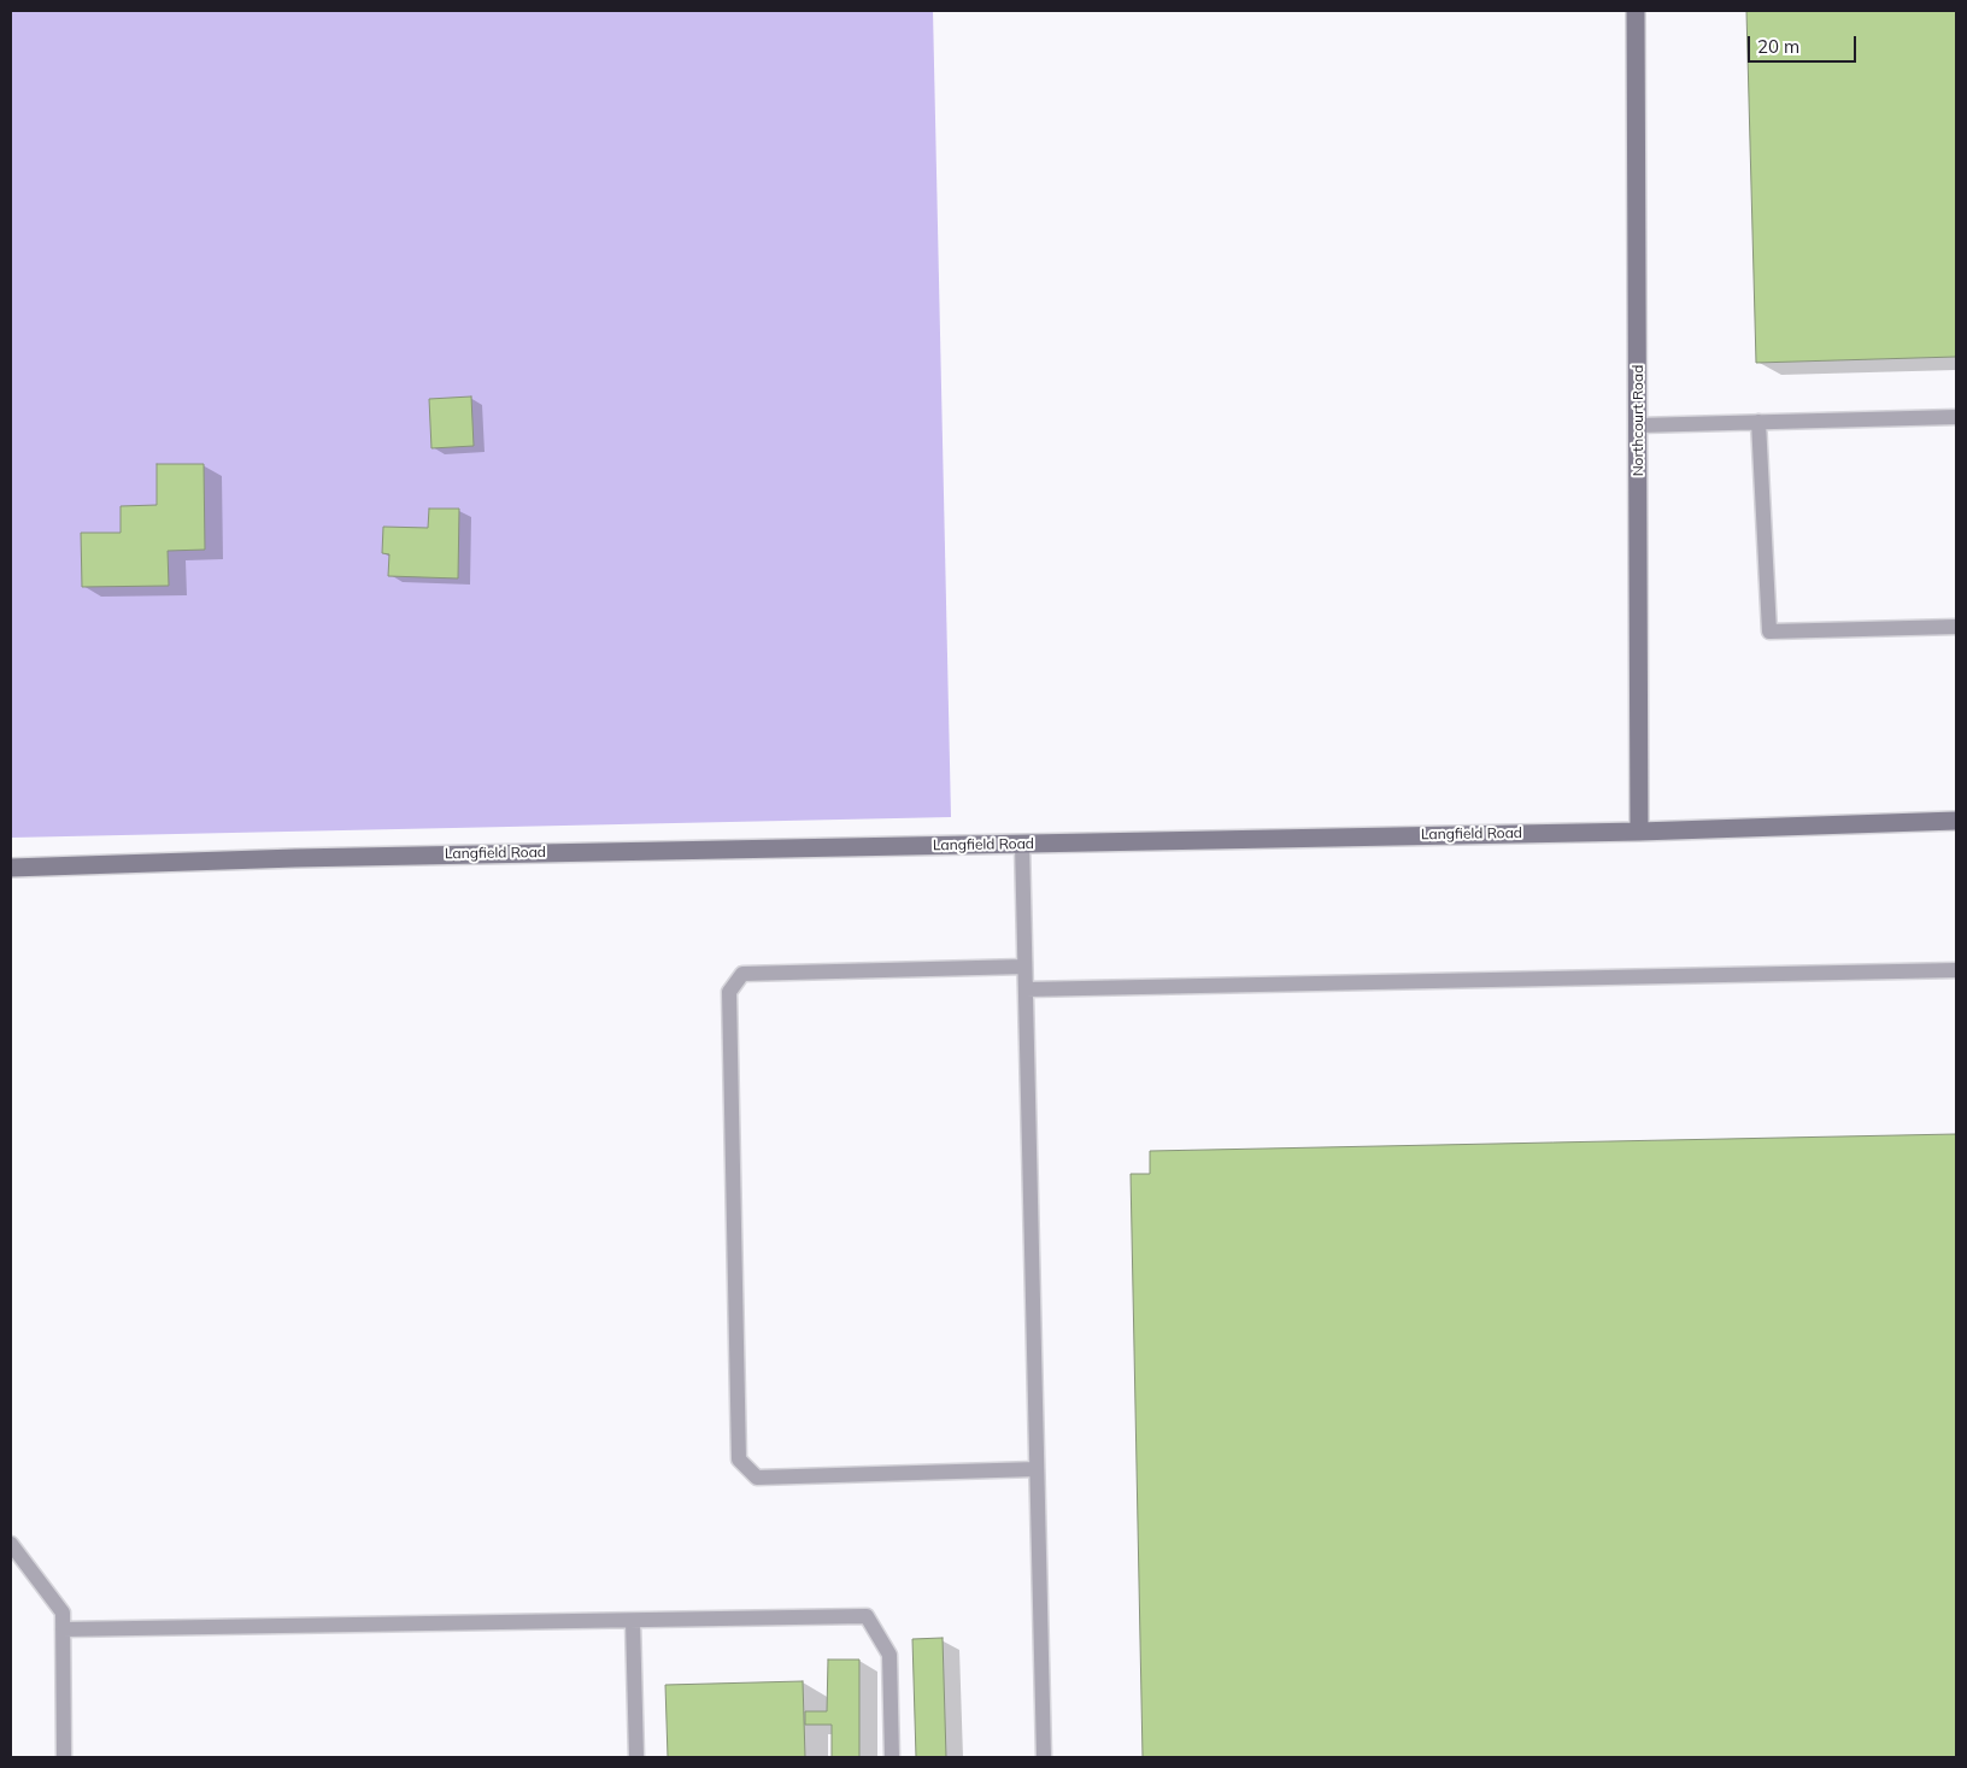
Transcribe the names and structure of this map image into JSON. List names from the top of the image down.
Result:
{
  "streets": {
    "street": ["Northcourt Road", "Langfield Road"]
  },
  "crossings": [
    ["Northcourt Road", "Langfield Road"]
  ],
  "scale_bar": "20 m"
}
